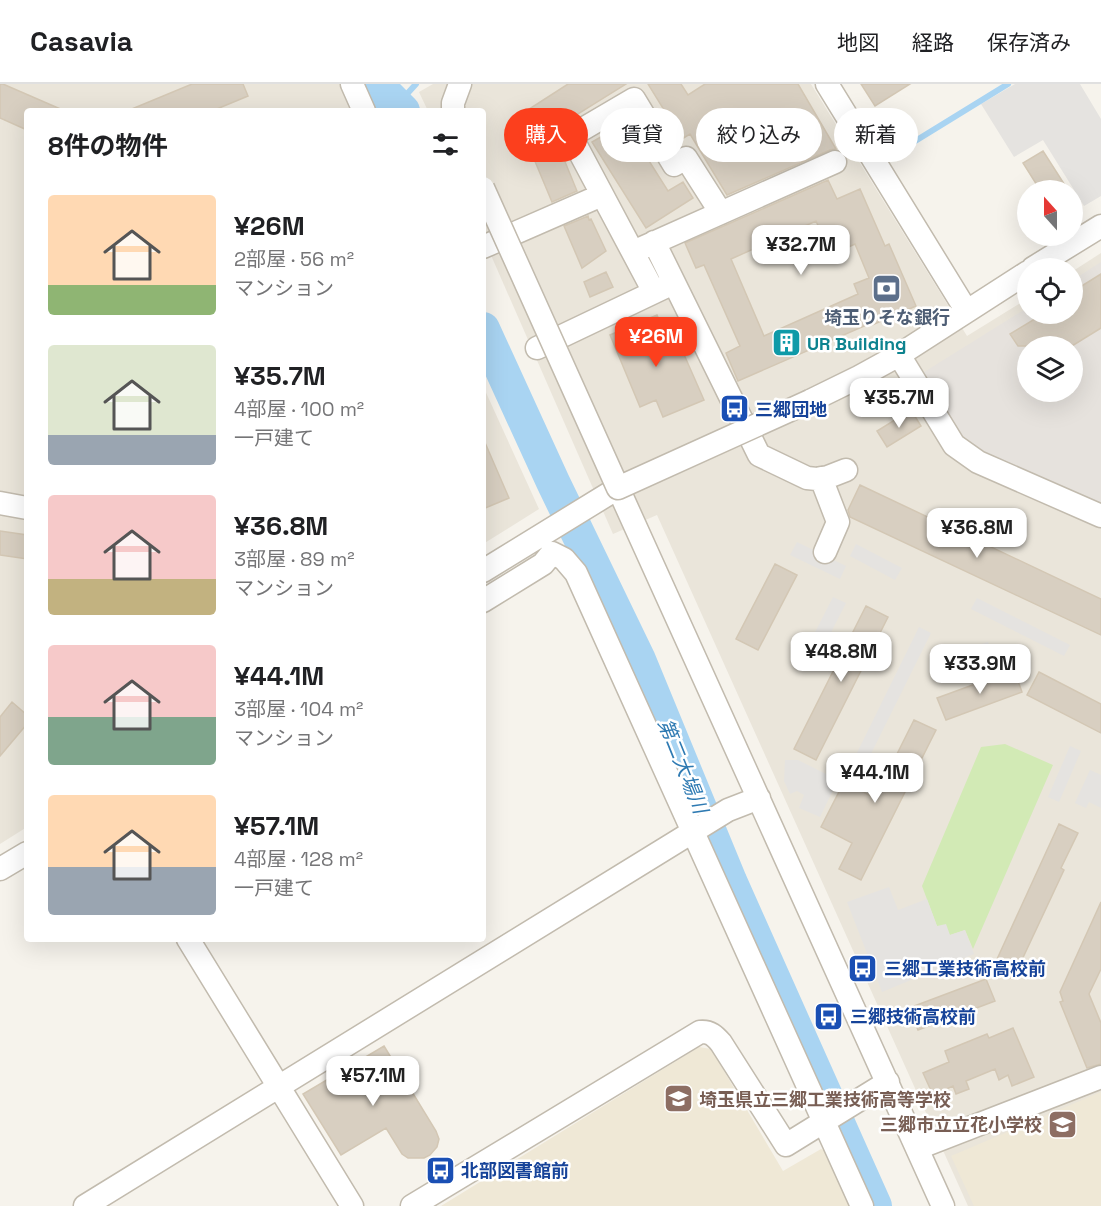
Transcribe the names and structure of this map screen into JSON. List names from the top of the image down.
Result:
{
  "water": ["第二大場川"],
  "places": {
    "bank": ["埼玉りそな銀行"],
    "building": ["UR Building"],
    "bus stop": [
      "三郷団地",
      "三郷工業技術高校前",
      "三郷技術高校前",
      "北部図書館前"
    ],
    "school or university": ["埼玉県立三郷工業技術高等学校", "三郷市立立花小学校"]
  },
  "north": "top",
  "page": {
    "header": "Casavia",
    "nav": ["地図", "経路", "保存済み"],
    "chip": [
      "購入",
      "賃貸",
      "絞り込み",
      "新着"
    ],
    "heading": "8件の物件",
    "list": [
      {
        "name": "¥26M",
        "note": "2部屋 · 56 m² · マンション"
      },
      {
        "name": "¥35.7M",
        "note": "4部屋 · 100 m² · 一戸建て"
      },
      {
        "name": "¥36.8M",
        "note": "3部屋 · 89 m² · マンション"
      },
      {
        "name": "¥44.1M",
        "note": "3部屋 · 104 m² · マンション"
      },
      {
        "name": "¥57.1M",
        "note": "4部屋 · 128 m² · 一戸建て"
      }
    ],
    "price": [
      "¥32.7M",
      "¥26M",
      "¥35.7M",
      "¥36.8M",
      "¥48.8M",
      "¥33.9M",
      "¥44.1M",
      "¥57.1M"
    ]
  }
}
